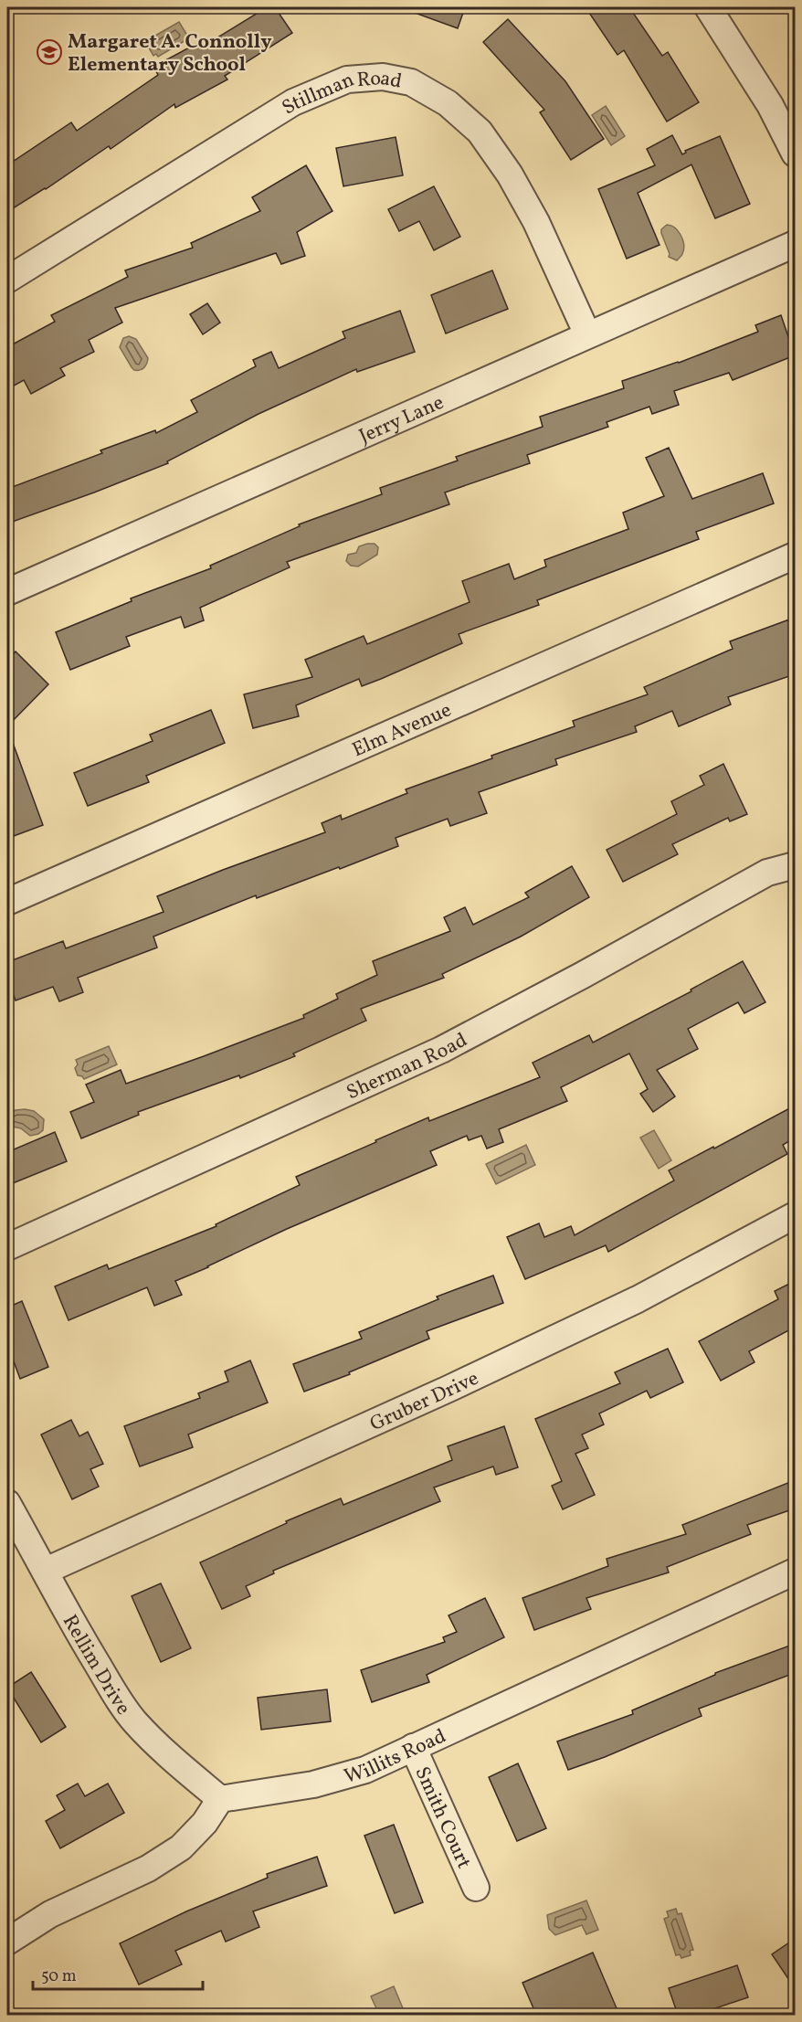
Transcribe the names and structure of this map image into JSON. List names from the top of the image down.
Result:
{
  "streets": {
    "street": [
      "Stillman Road",
      "Jerry Lane",
      "Elm Avenue",
      "Sherman Road",
      "Gruber Drive",
      "Rellim Drive",
      "Willits Road",
      "Smith Court"
    ]
  },
  "crossings": [
    ["Stillman Road", "Jerry Lane"],
    ["Gruber Drive", "Rellim Drive"],
    ["Rellim Drive", "Willits Road"],
    ["Willits Road", "Smith Court"]
  ],
  "places": {
    "school or university": ["Margaret A. Connolly Elementary School"]
  },
  "scale_bar": "50 m"
}
